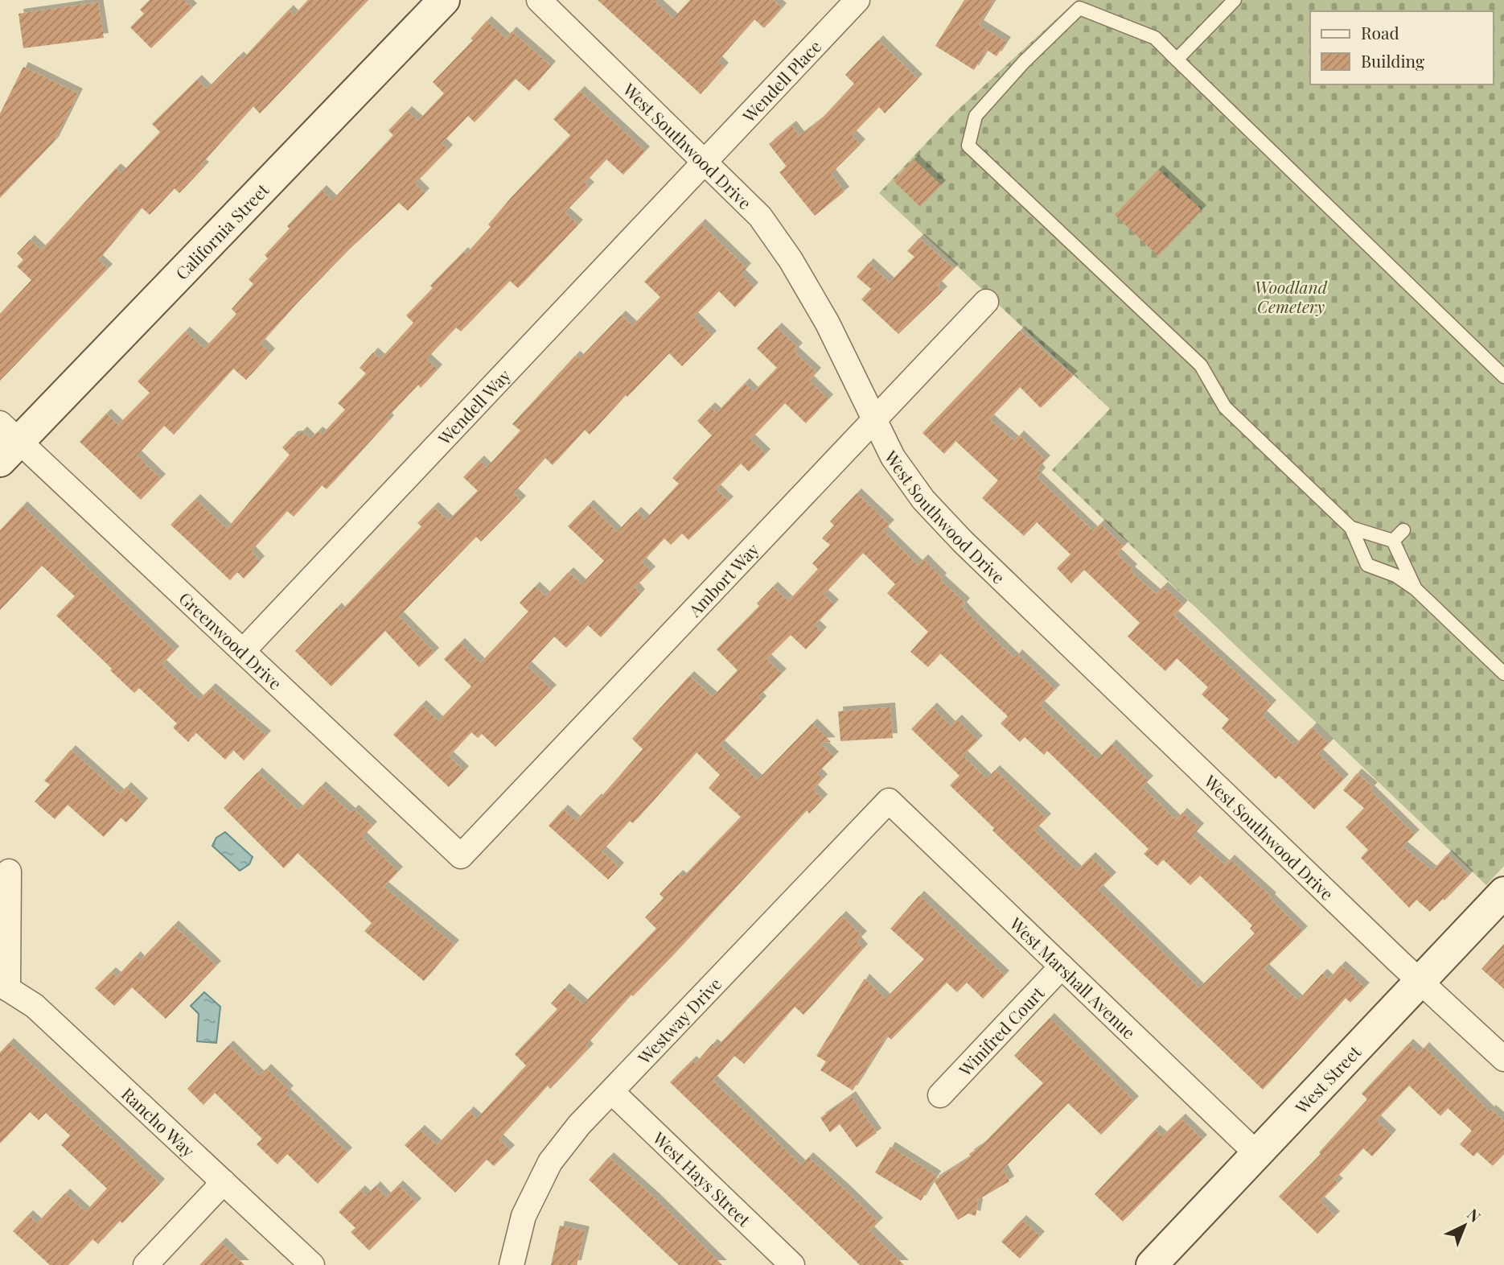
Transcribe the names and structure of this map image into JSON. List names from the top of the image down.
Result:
{
  "streets": {
    "street": [
      "Wendell Place",
      "West Southwood Drive",
      "California Street",
      "Wendell Way",
      "Ambort Way",
      "Greenwood Drive",
      "West Marshall Avenue",
      "Westway Drive",
      "Winifred Court",
      "West Street",
      "Rancho Way",
      "West Hays Street"
    ]
  },
  "crossings": [
    ["Wendell Place", "West Southwood Drive"],
    ["Wendell Place", "Wendell Way"],
    ["West Southwood Drive", "Wendell Way"],
    ["West Southwood Drive", "Ambort Way"],
    ["West Southwood Drive", "West Street"],
    ["California Street", "Greenwood Drive"],
    ["Wendell Way", "Greenwood Drive"],
    ["Ambort Way", "Greenwood Drive"],
    ["West Marshall Avenue", "Westway Drive"],
    ["West Marshall Avenue", "Winifred Court"],
    ["West Marshall Avenue", "West Street"],
    ["Westway Drive", "West Hays Street"]
  ],
  "parks": ["Woodland Cemetery"],
  "legend": ["Road", "Building"],
  "north": "top right"
}
